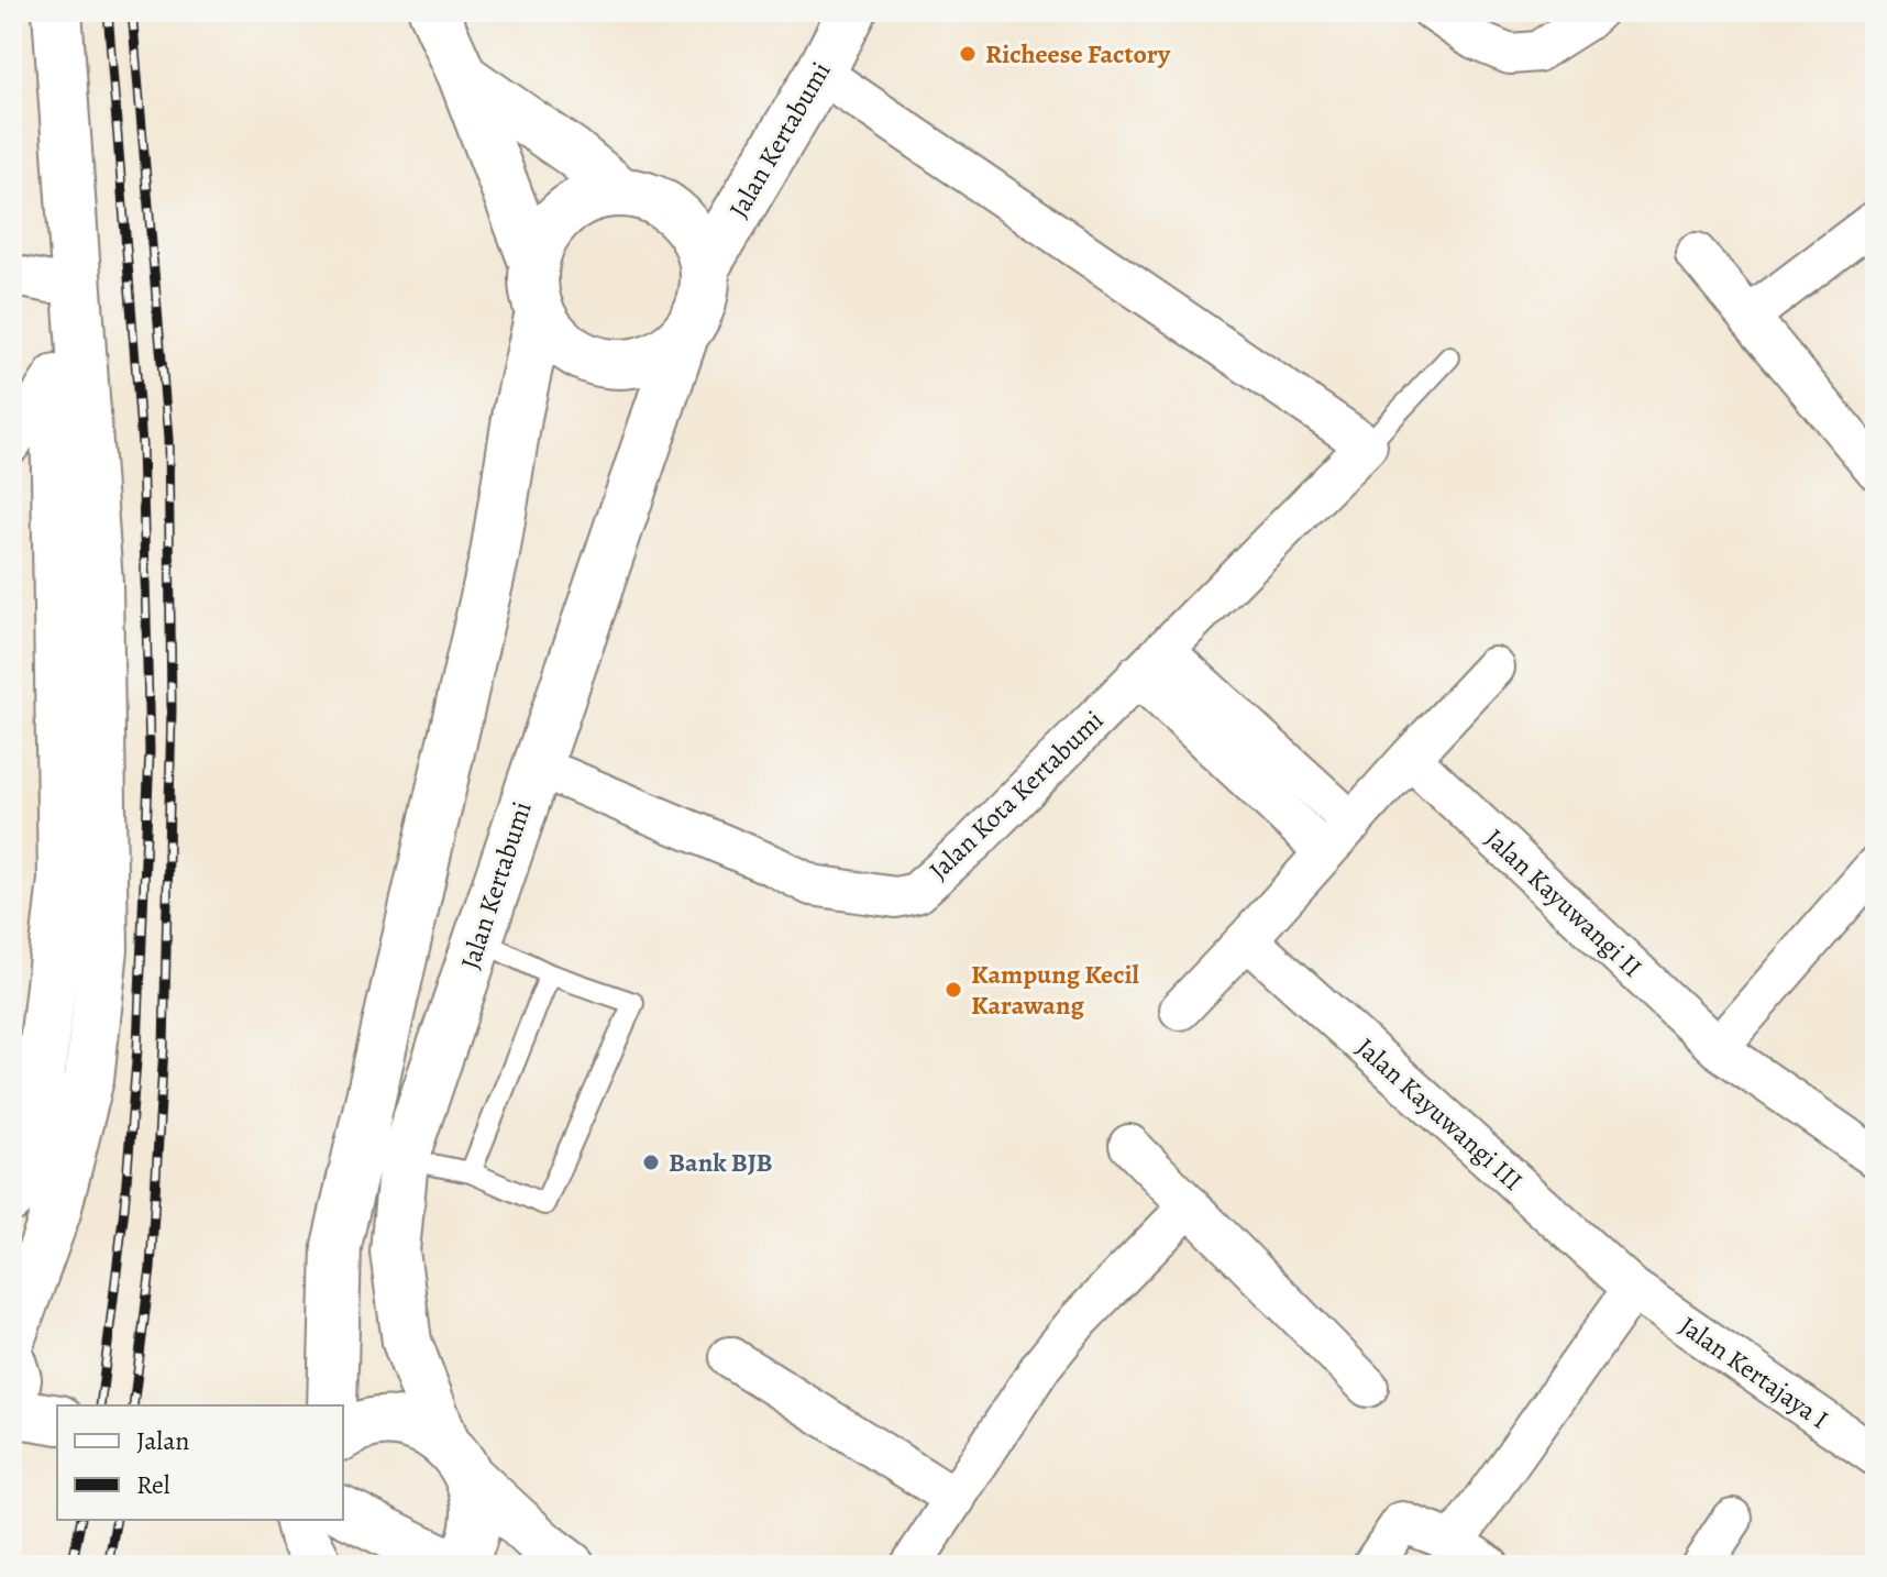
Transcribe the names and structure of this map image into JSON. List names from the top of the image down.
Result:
{
  "streets": {
    "main road": ["Jalan Kertabumi"],
    "street": [
      "Jalan Kota Kertabumi",
      "Jalan Kayuwangi II",
      "Jalan Kayuwangi III",
      "Jalan Kertajaya I"
    ]
  },
  "crossings": [
    ["Jalan Kertabumi", "Jalan Kota Kertabumi"],
    ["Jalan Kayuwangi III", "Jalan Kertajaya I"]
  ],
  "places": ["Richeese Factory", "Kampung Kecil Karawang", "Bank BJB"],
  "legend": ["Jalan", "Rel"]
}
